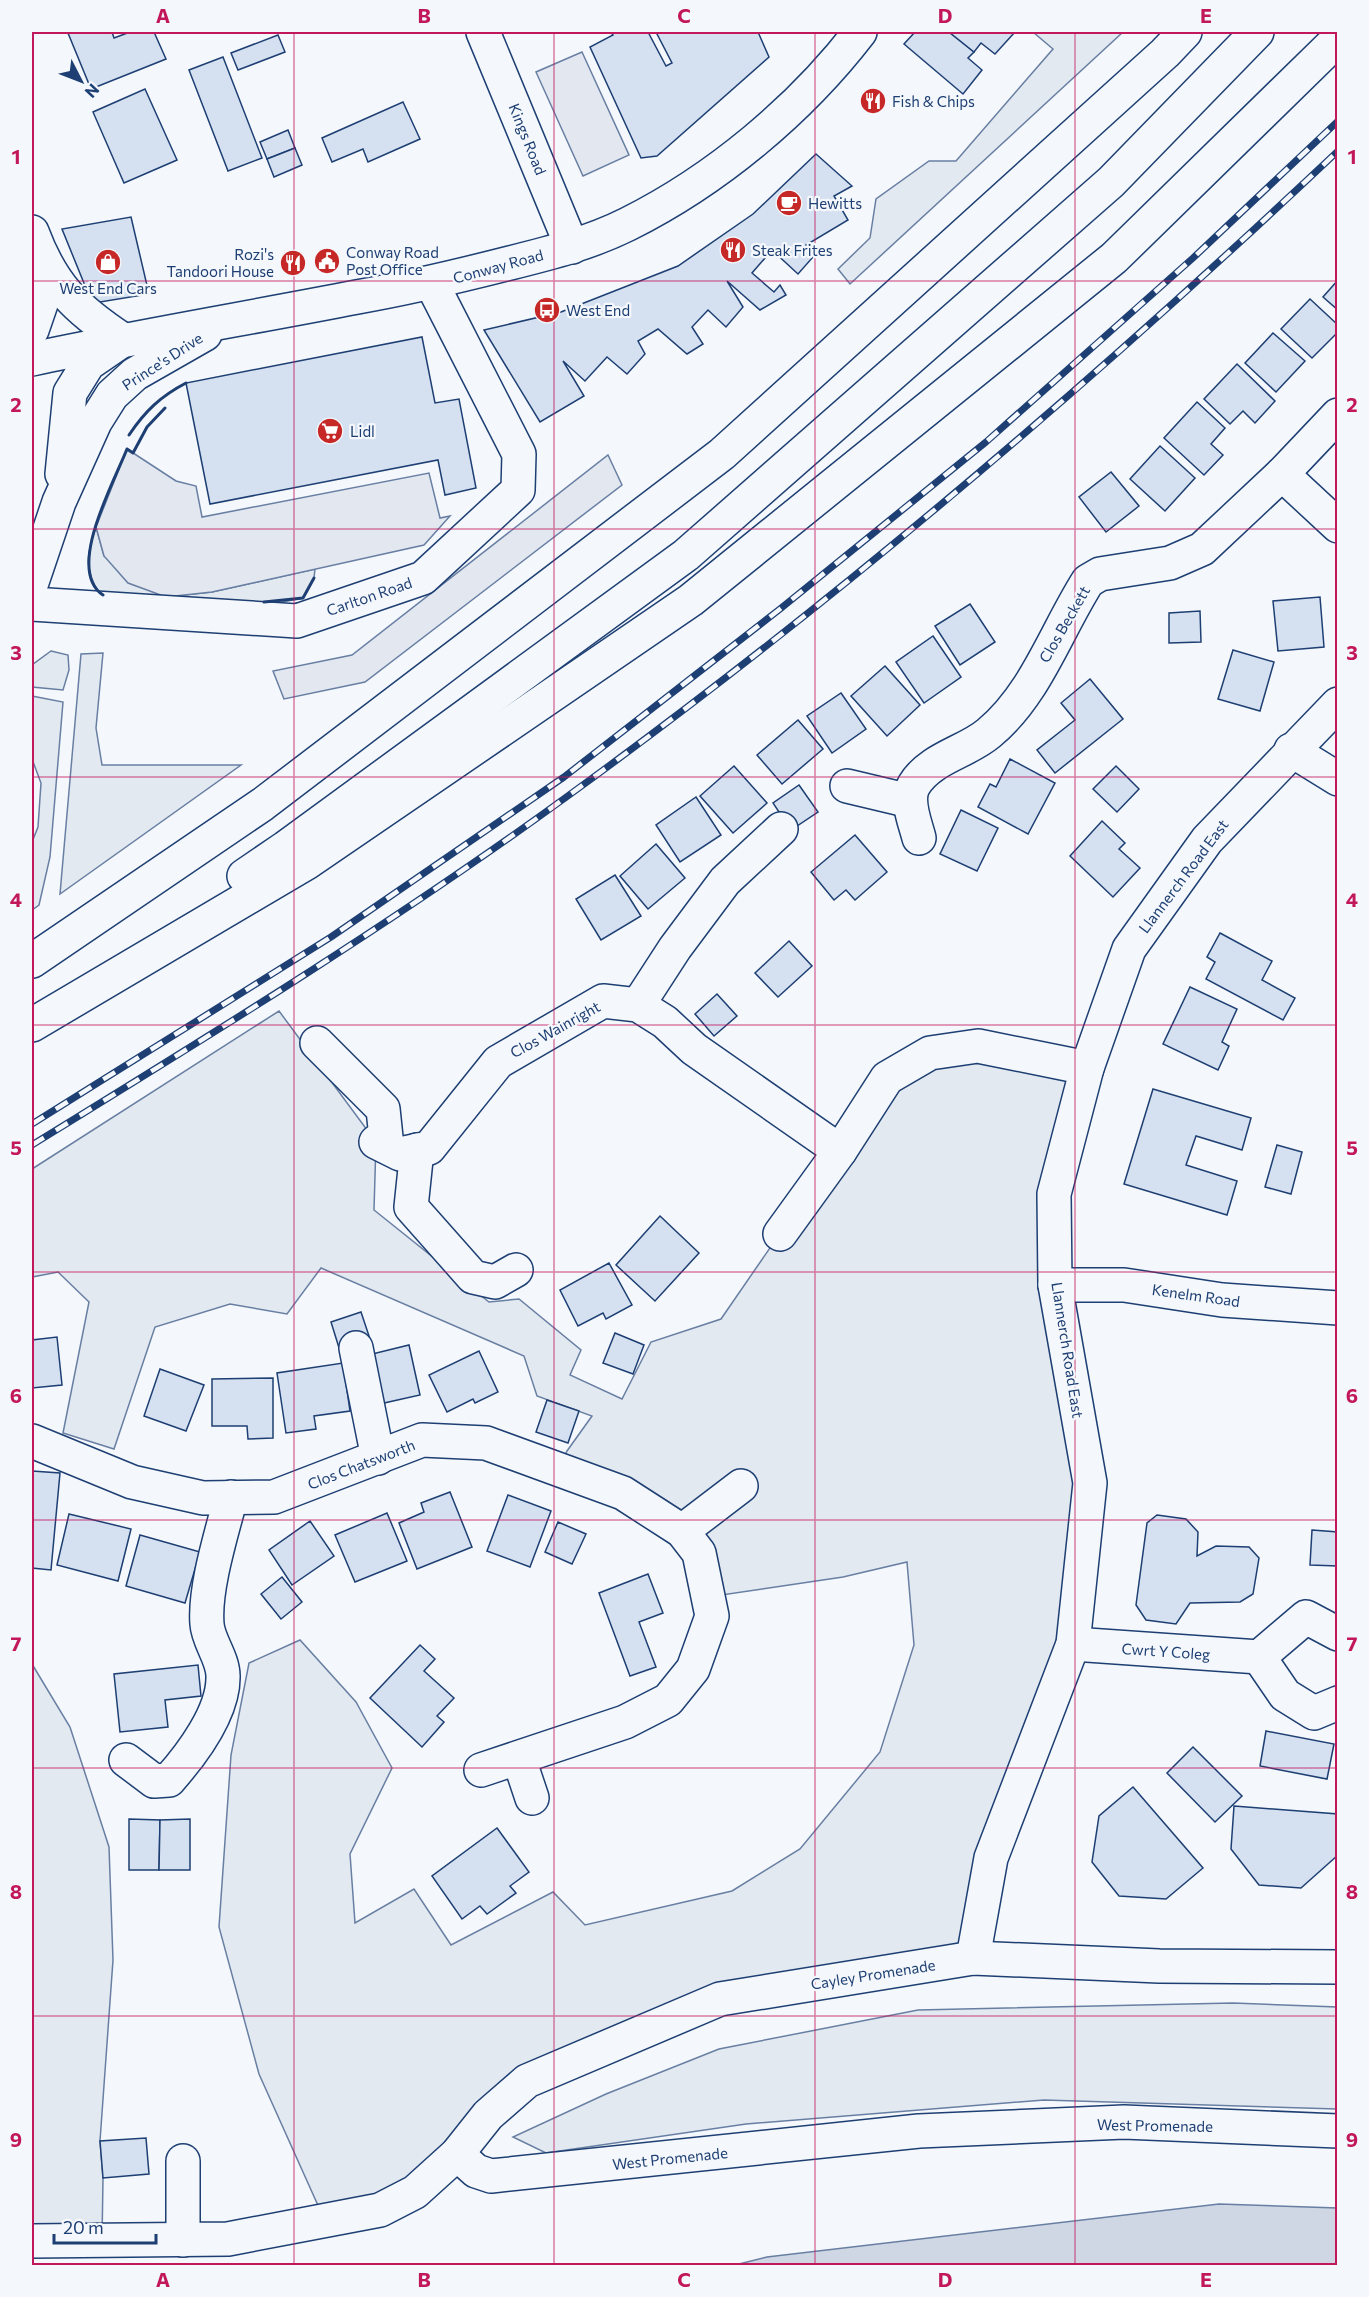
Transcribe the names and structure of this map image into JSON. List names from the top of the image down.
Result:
{
  "streets": {
    "main road": [
      "Kings Road",
      "Conway Road",
      "Prince's Drive",
      "Carlton Road",
      "Clos Beckett",
      "Llannerch Road East",
      "Clos Wainright",
      "Kenelm Road",
      "Clos Chatsworth",
      "Cwrt Y Coleg",
      "Cayley Promenade",
      "West Promenade"
    ]
  },
  "crossings": [
    ["Kings Road", "Conway Road"],
    ["Conway Road", "Prince's Drive"],
    ["Conway Road", "Carlton Road"],
    ["Llannerch Road East", "Kenelm Road"],
    ["Llannerch Road East", "Cwrt Y Coleg"],
    ["Llannerch Road East", "Cayley Promenade"],
    ["Cayley Promenade", "West Promenade"]
  ],
  "places": {
    "restaurant": ["Fish & Chips", "Steak Frites", "Rozi's Tandoori House"],
    "cafe": ["Hewitts"],
    "public building": ["Conway Road Post Office"],
    "shop": ["West End Cars"],
    "bus stop": ["West End"],
    "supermarket": ["Lidl"]
  },
  "scale_bar": "20 m",
  "north": "bottom right",
  "grid": {
    "columns": [
      "A",
      "B",
      "C",
      "D",
      "E"
    ],
    "rows": [
      "1",
      "2",
      "3",
      "4",
      "5",
      "6",
      "7",
      "8",
      "9"
    ]
  }
}
